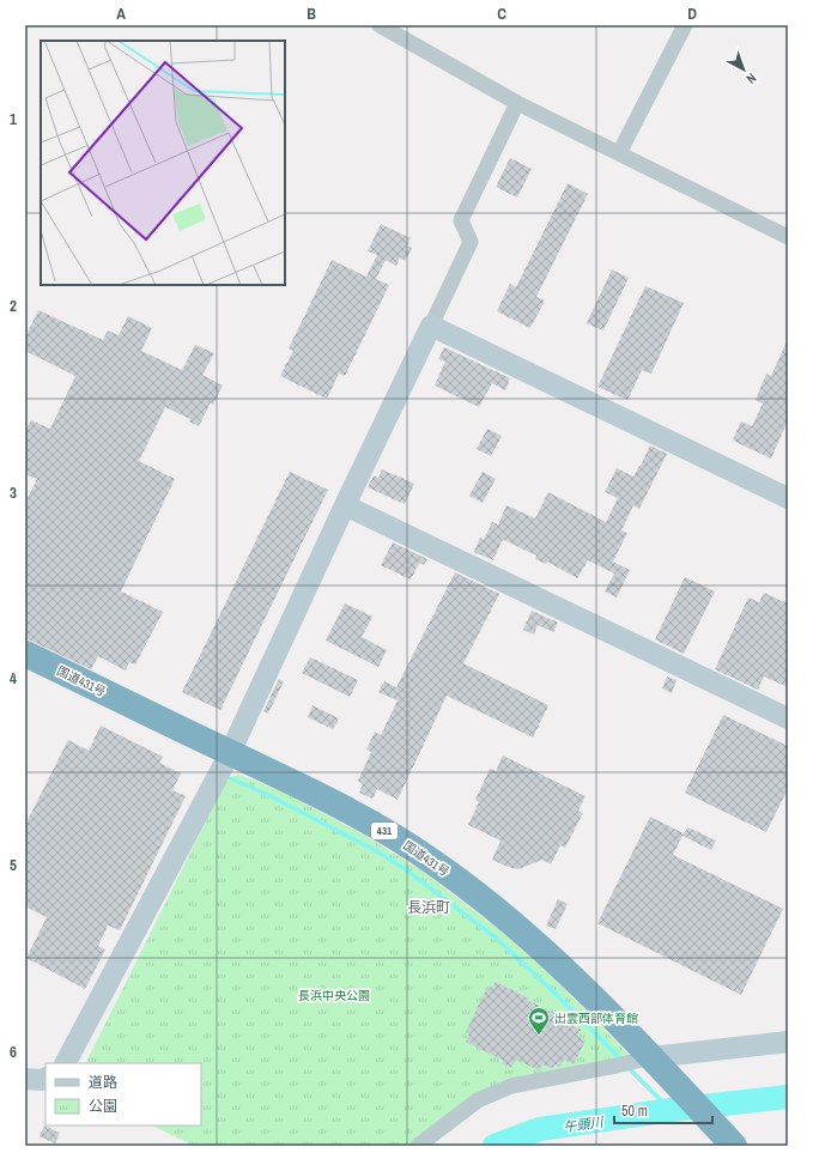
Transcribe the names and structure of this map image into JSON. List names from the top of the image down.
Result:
{
  "streets": {
    "highway": ["国道431号", "431"]
  },
  "districts": ["長浜町"],
  "water": ["午頭川"],
  "parks": ["長浜中央公園"],
  "places": {
    "sports": ["出雲西部体育館"]
  },
  "legend": ["道路", "公園"],
  "scale_bar": "50 m",
  "north": "bottom right",
  "grid": {
    "columns": [
      "A",
      "B",
      "C",
      "D"
    ],
    "rows": [
      "1",
      "2",
      "3",
      "4",
      "5",
      "6"
    ]
  }
}
